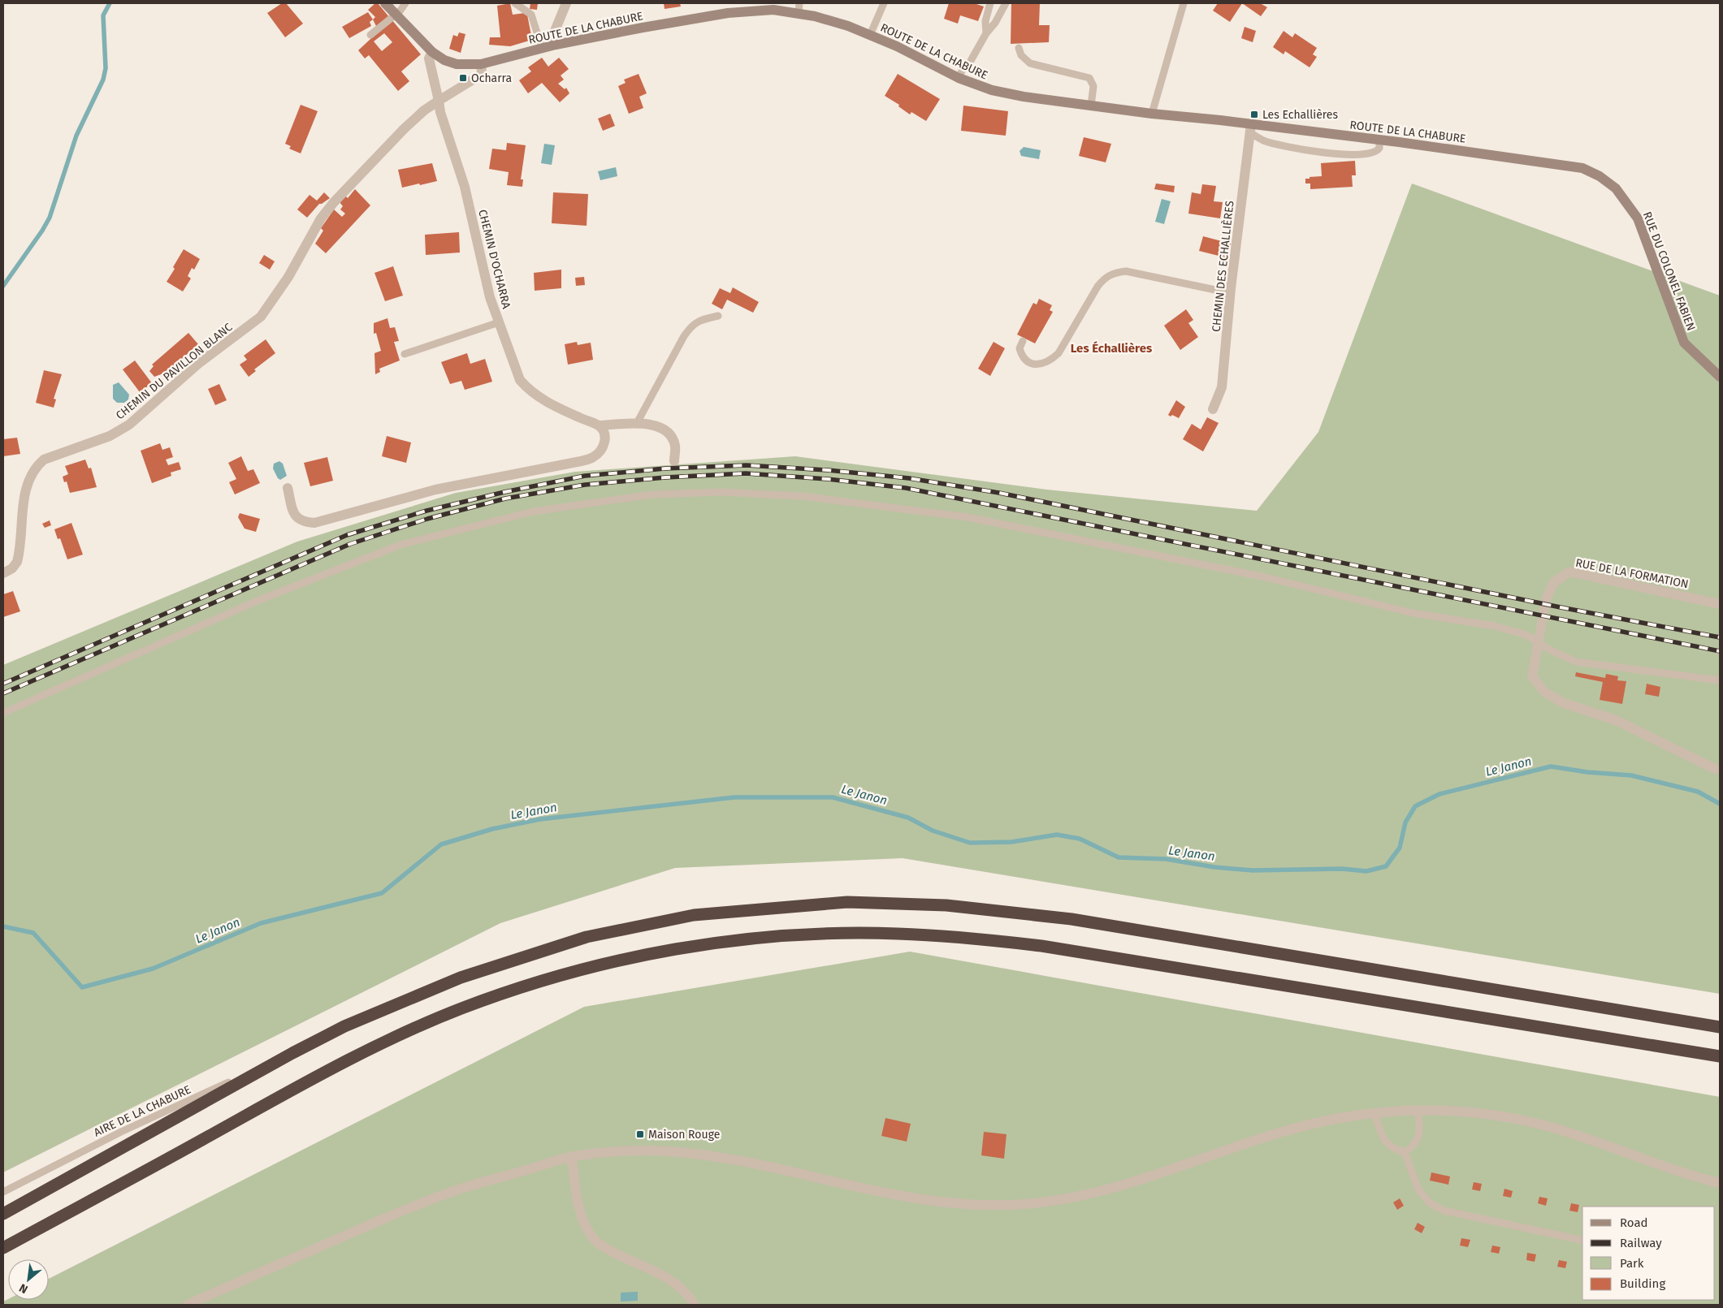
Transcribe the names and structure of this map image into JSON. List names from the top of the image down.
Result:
{
  "streets": {
    "main road": ["ROUTE DE LA CHABURE", "RUE DU COLONEL FABIEN"],
    "street": [
      "CHEMIN D'OCHARRA",
      "CHEMIN DES ECHALLIÈRES",
      "CHEMIN DU PAVILLON BLANC",
      "RUE DE LA FORMATION"
    ],
    "lane": ["AIRE DE LA CHABURE"]
  },
  "crossings": [
    ["ROUTE DE LA CHABURE", "CHEMIN DES ECHALLIÈRES"],
    ["ROUTE DE LA CHABURE", "RUE DU COLONEL FABIEN"],
    ["ROUTE DE LA CHABURE", "CHEMIN DU PAVILLON BLANC"],
    ["CHEMIN D'OCHARRA", "CHEMIN DU PAVILLON BLANC"]
  ],
  "districts": ["Les Échallières"],
  "water": ["Le Janon"],
  "places": {
    "transit": ["Ocharra", "Les Echallières", "Maison Rouge"]
  },
  "legend": [
    "Road",
    "Railway",
    "Park",
    "Building"
  ],
  "north": "bottom left"
}
